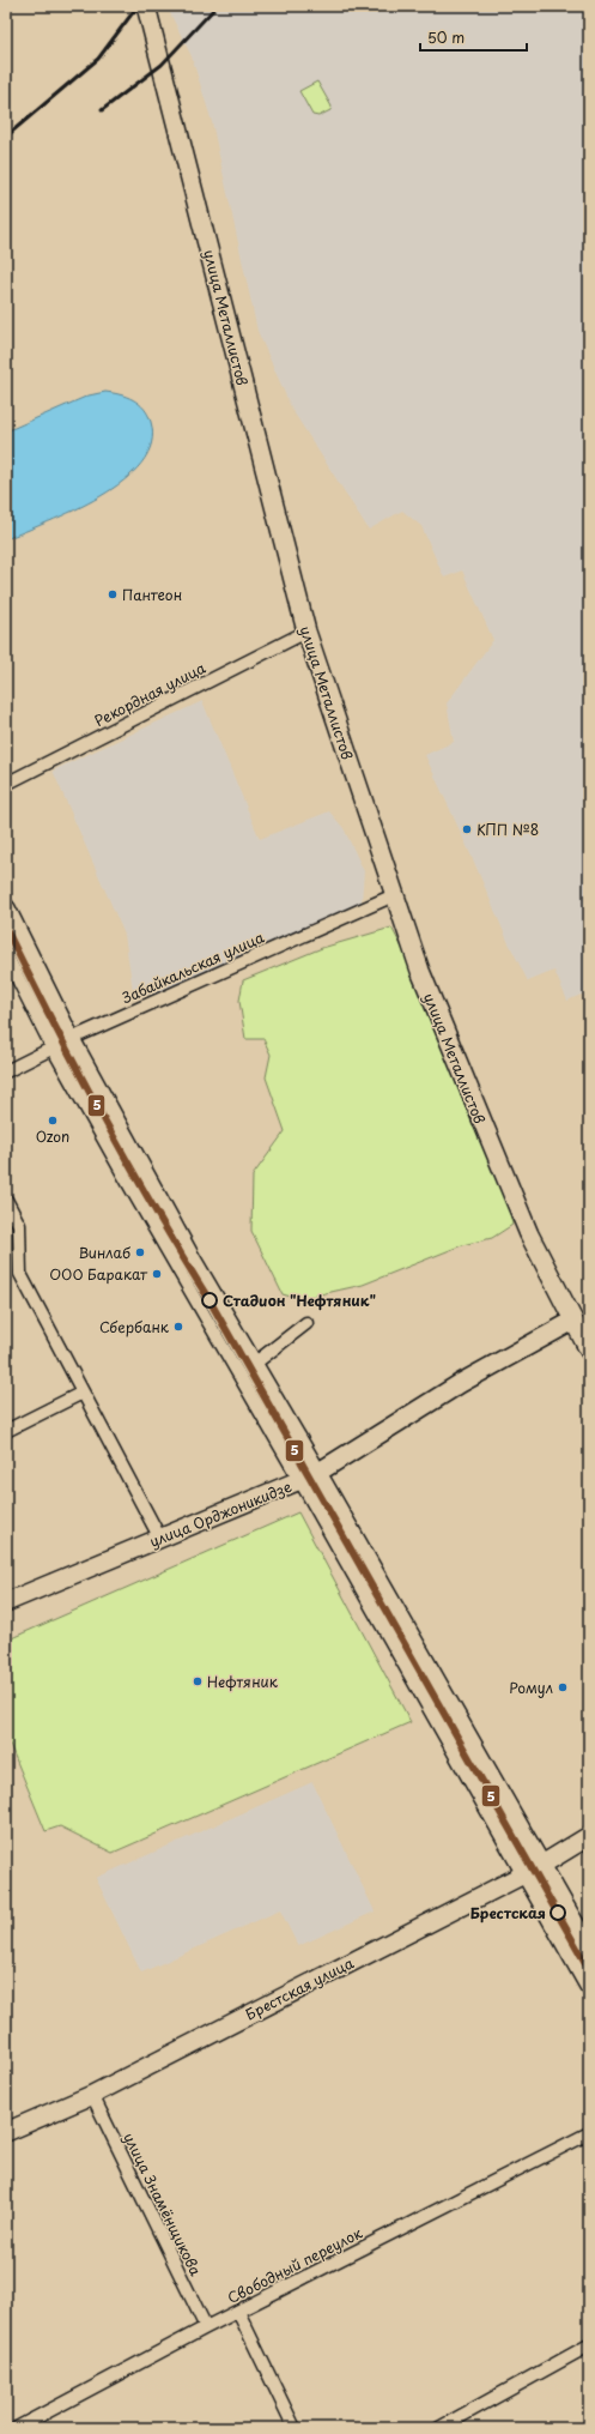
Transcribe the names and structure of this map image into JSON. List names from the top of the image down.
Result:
{
  "streets": {
    "street": [
      "улица Металлистов",
      "Рекордная улица",
      "Забайкальская улица",
      "улица Орджоникидзе",
      "Брестская улица",
      "улица Знамёнщикова",
      "Свободный переулок"
    ]
  },
  "crossings": [
    ["улица Металлистов", "Рекордная улица"],
    ["улица Металлистов", "Забайкальская улица"],
    ["улица Металлистов", "улица Орджоникидзе"],
    ["Брестская улица", "улица Знамёнщикова"],
    ["улица Знамёнщикова", "Свободный переулок"]
  ],
  "places": [
    "Пантеон",
    "КПП №8",
    "Ozon",
    "Винлаб",
    "ООО Баракат",
    "Стадион \"Нефтяник\"",
    "Сбербанк",
    "Нефтяник",
    "Ромул",
    "Брестская"
  ],
  "lines": ["transit line 5"],
  "scale_bar": "50 m"
}
